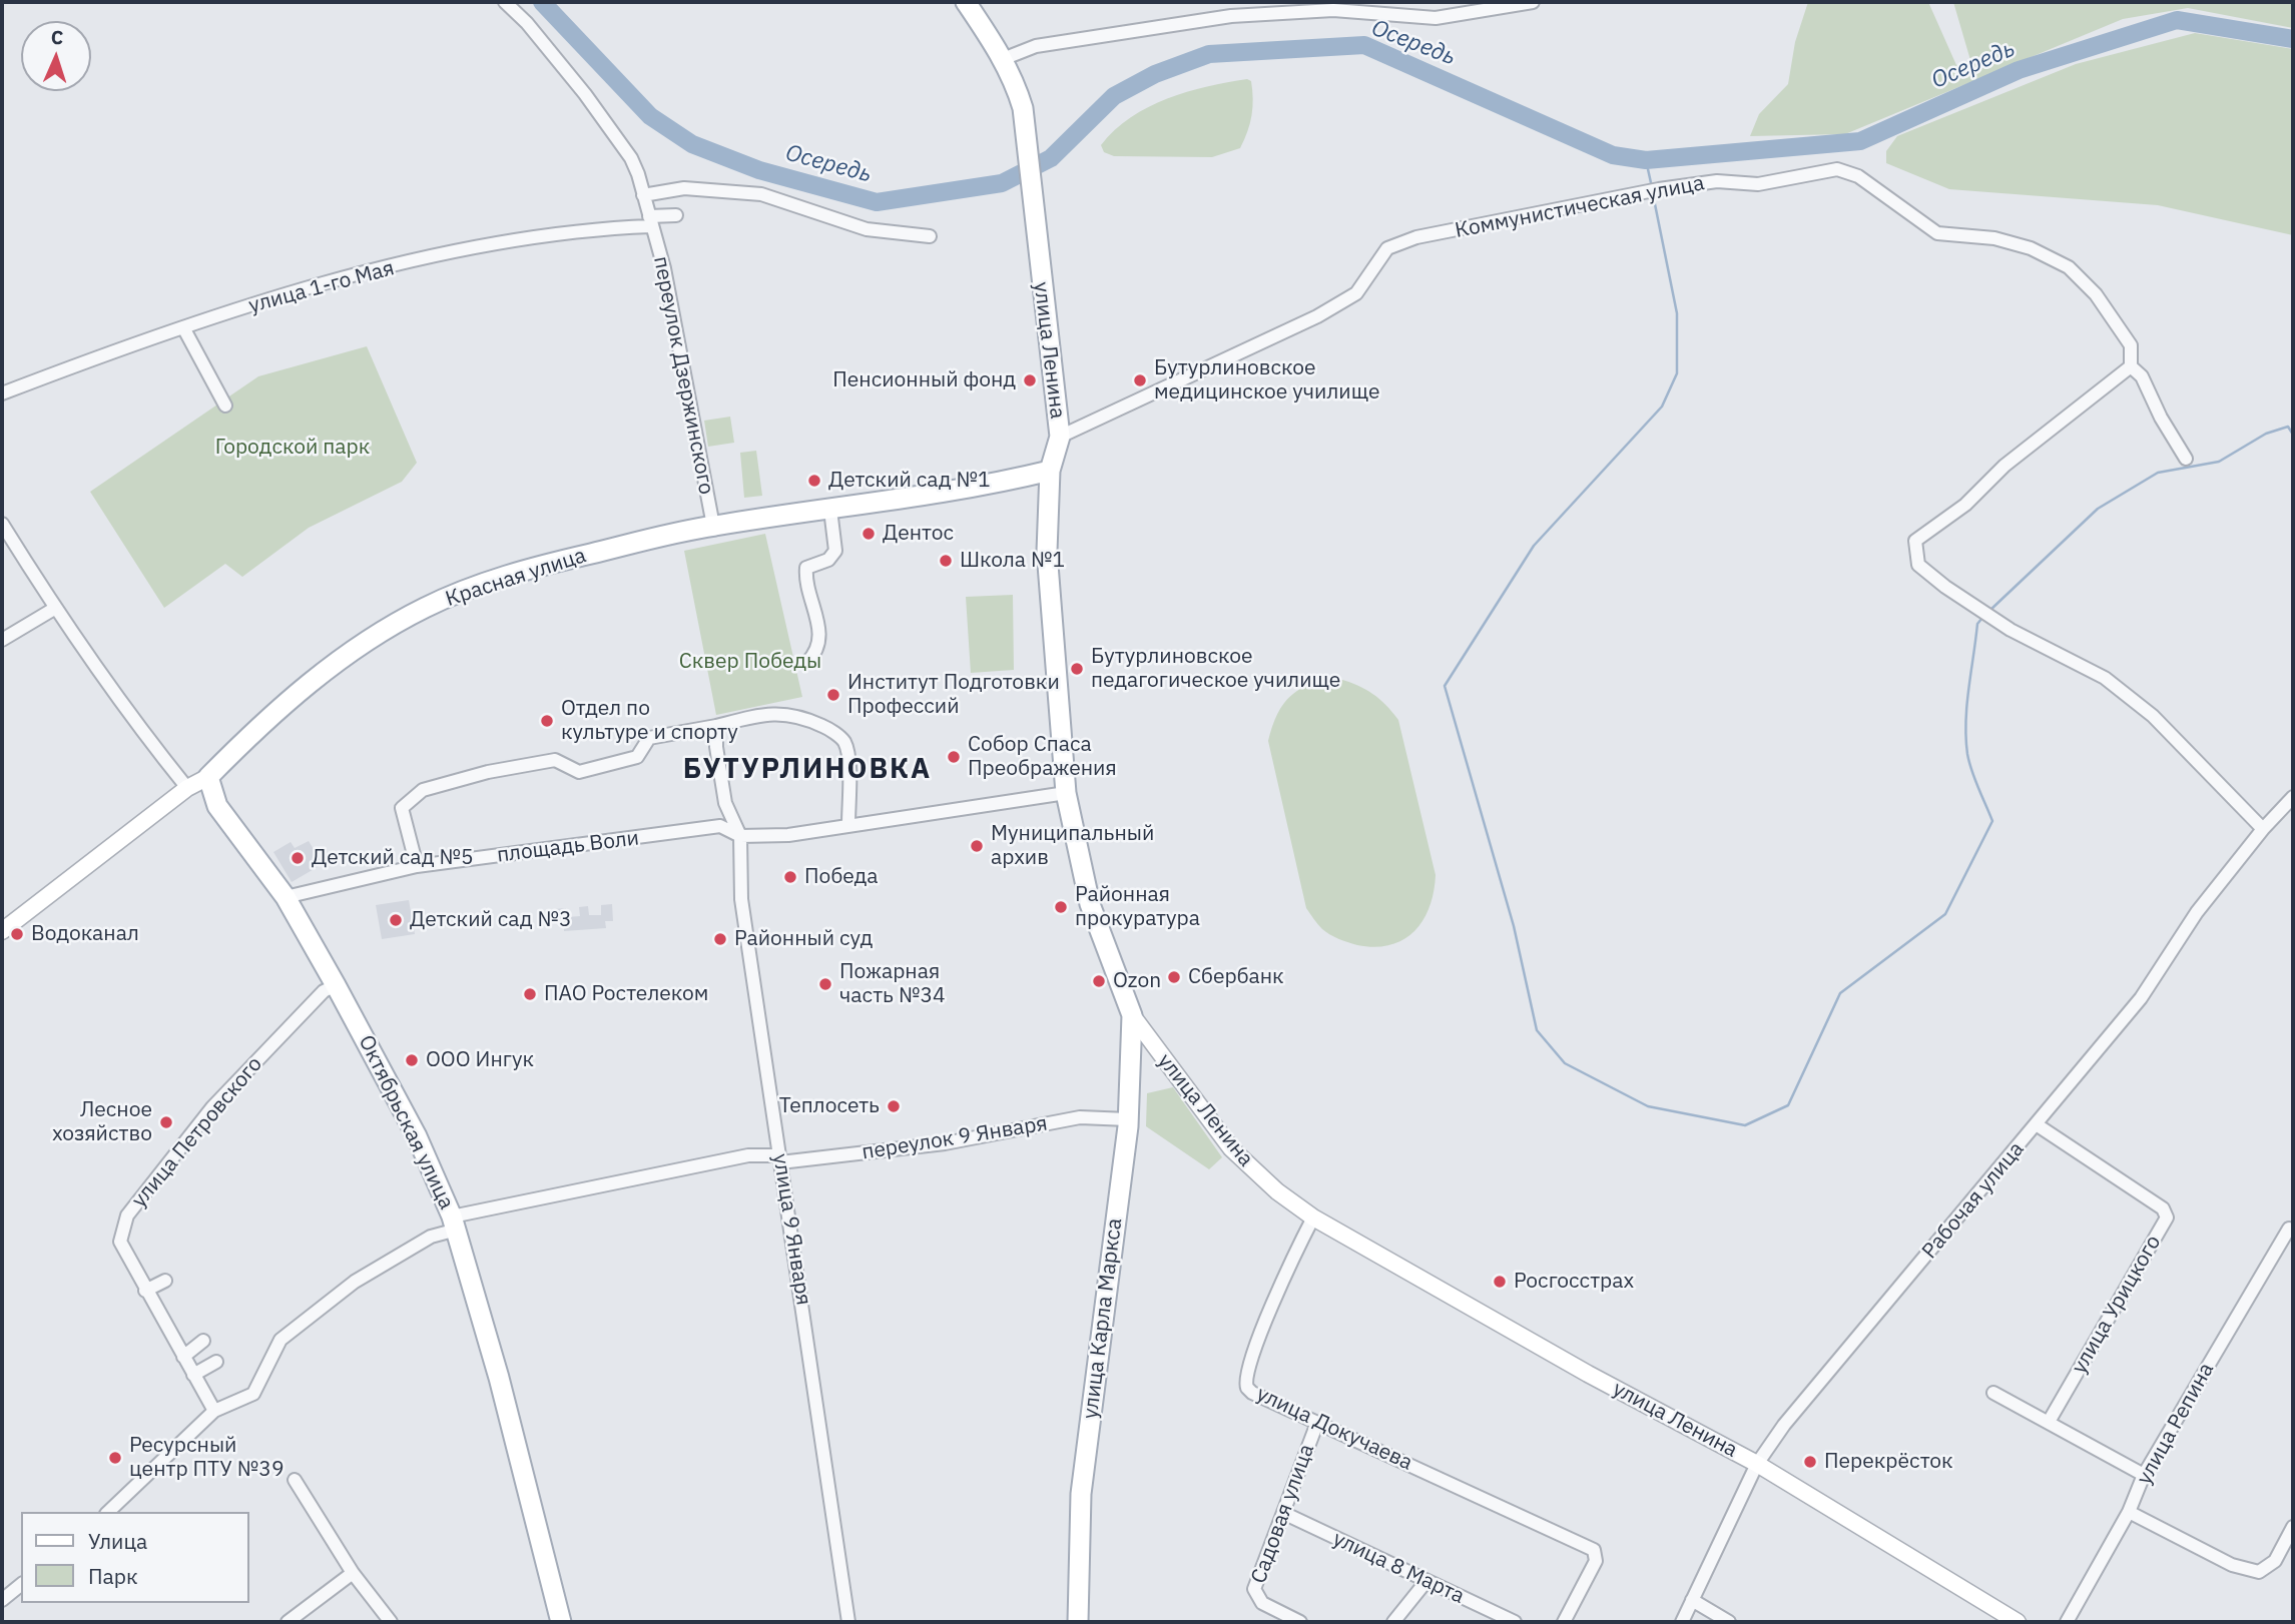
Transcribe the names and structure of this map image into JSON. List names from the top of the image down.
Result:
{
  "streets": {
    "main road": [
      "улица Ленина",
      "Красная улица",
      "Октябрьская улица",
      "улица Карла Маркса"
    ],
    "street": [
      "Коммунистическая улица",
      "улица 1-го Мая",
      "переулок Дзержинского",
      "площадь Воли",
      "улица Петровского",
      "переулок 9 Января",
      "Рабочая улица",
      "улица 9 Января",
      "улица Урицкого",
      "улица Репина",
      "улица Докучаева",
      "Садовая улица",
      "улица 8 Марта"
    ]
  },
  "crossings": [
    ["Коммунистическая улица", "улица Ленина"],
    ["улица 1-го Мая", "переулок Дзержинского"],
    ["улица Ленина", "Красная улица"],
    ["улица Ленина", "площадь Воли"],
    ["улица Ленина", "Рабочая улица"],
    ["улица Ленина", "улица Карла Маркса"],
    ["улица Ленина", "улица Докучаева"],
    ["переулок Дзержинского", "Красная улица"],
    ["Красная улица", "Октябрьская улица"],
    ["площадь Воли", "Октябрьская улица"],
    ["площадь Воли", "улица 9 Января"],
    ["Октябрьская улица", "улица Петровского"],
    ["Октябрьская улица", "переулок 9 Января"],
    ["переулок 9 Января", "улица 9 Января"],
    ["переулок 9 Января", "улица Карла Маркса"],
    ["Рабочая улица", "улица Урицкого"],
    ["улица Докучаева", "Садовая улица"],
    ["Садовая улица", "улица 8 Марта"]
  ],
  "districts": ["БУТУРЛИНОВКА"],
  "water": ["Осередь"],
  "parks": ["Городской парк", "Сквер Победы"],
  "places": [
    "Пенсионный фонд",
    "Бутурлиновское медицинское училище",
    "Детский сад №1",
    "Дентос",
    "Школа №1",
    "Бутурлиновское педагогическое училище",
    "Институт Подготовки Профессий",
    "Отдел по культуре и спорту",
    "Собор Спаса Преображения",
    "Муниципальный архив",
    "Детский сад №5",
    "Победа",
    "Районная прокуратура",
    "Детский сад №3",
    "Водоканал",
    "Районный суд",
    "Сбербанк",
    "Ozon",
    "Пожарная часть №34",
    "ПАО Ростелеком",
    "ООО Ингук",
    "Теплосеть",
    "Лесное хозяйство",
    "Росгосстрах",
    "Ресурсный центр ПТУ №39",
    "Перекрёсток"
  ],
  "legend": ["Улица", "Парк"],
  "north": "top"
}
